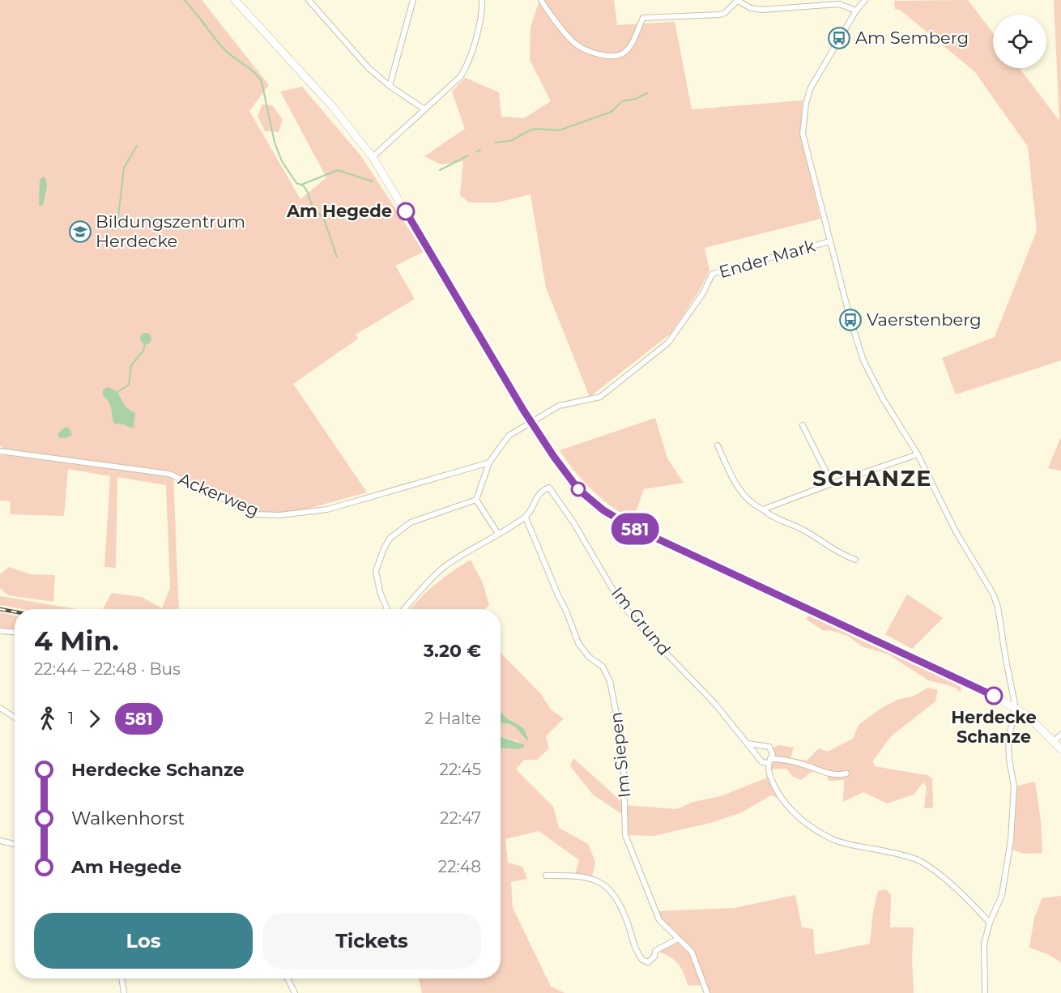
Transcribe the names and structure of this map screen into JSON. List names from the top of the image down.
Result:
{
  "streets": {
    "street": [
      "Ender Mark",
      "Ackerweg",
      "Im Grund",
      "Im Siepen"
    ]
  },
  "crossings": [
    ["Ender Mark", "Ackerweg"],
    ["Im Grund", "Im Siepen"]
  ],
  "districts": ["SCHANZE"],
  "places": {
    "bus stop": ["Am Semberg", "Vaerstenberg"],
    "other": ["Am Hegede", "Herdecke Schanze"],
    "school or university": ["Bildungszentrum Herdecke"]
  },
  "lines": ["bus line 581"],
  "page": {
    "on_map": "581",
    "heading": ["4 Min.", "22:44 – 22:48 · Bus", "3.20 €"],
    "legs": ["1", "581", "2 Halte"],
    "list": [
      {
        "name": "Herdecke Schanze",
        "value": "22:45"
      },
      {
        "name": "Walkenhorst",
        "value": "22:47"
      },
      {
        "name": "Am Hegede",
        "value": "22:48"
      }
    ],
    "buttons": ["Los", "Tickets"]
  }
}
